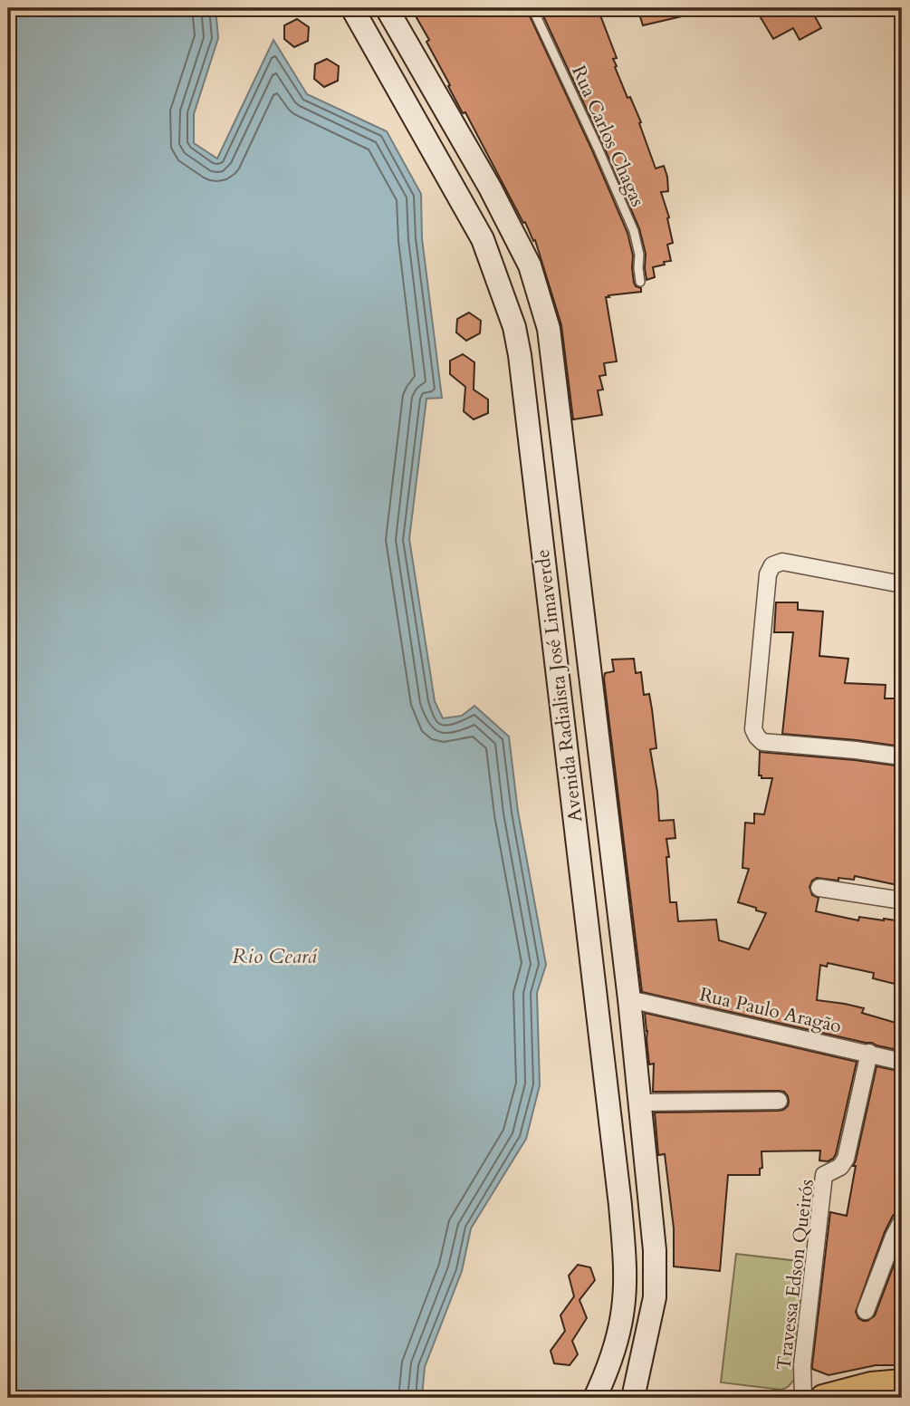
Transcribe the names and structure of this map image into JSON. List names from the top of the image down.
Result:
{
  "streets": {
    "main road": ["Avenida Radialista José Limaverde"],
    "street": ["Rua Paulo Aragão", "Travessa Edson Queirós"],
    "lane": ["Rua Carlos Chagas"]
  },
  "crossings": [
    ["Avenida Radialista José Limaverde", "Rua Paulo Aragão"],
    ["Rua Paulo Aragão", "Travessa Edson Queirós"]
  ],
  "water": ["Rio Ceará"]
}
